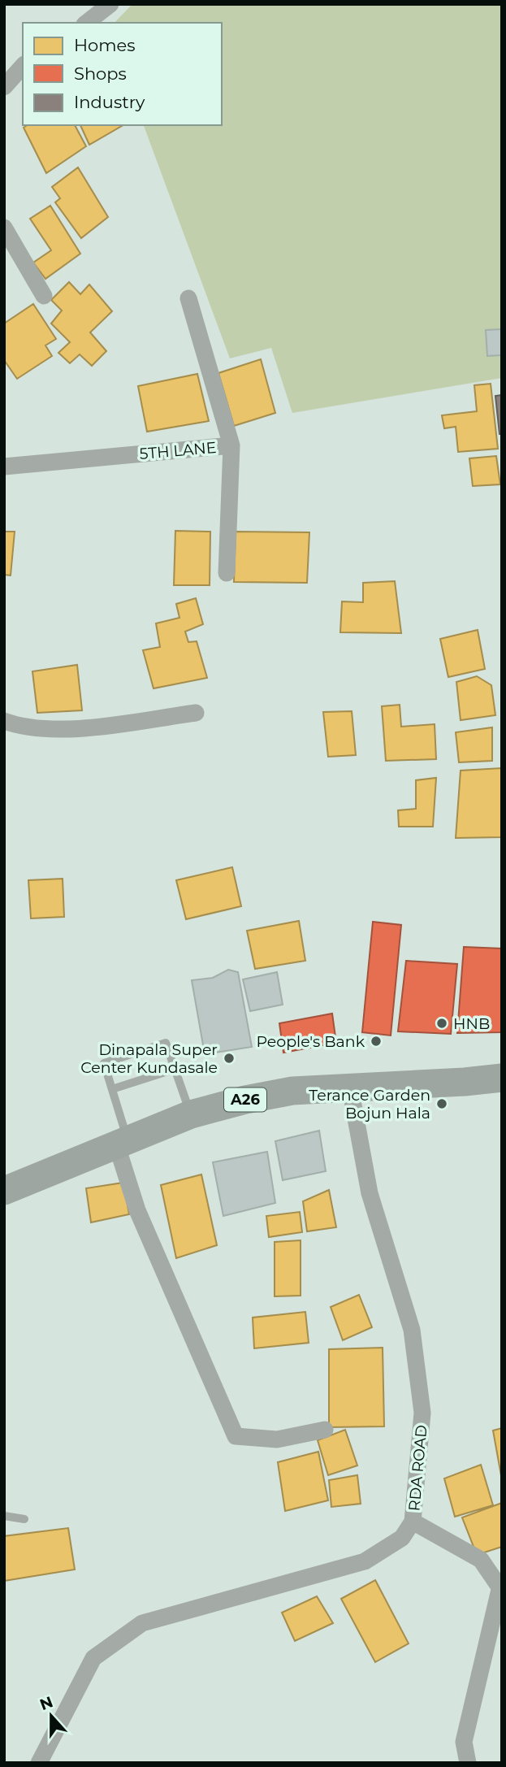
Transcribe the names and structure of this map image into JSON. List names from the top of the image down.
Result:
{
  "streets": {
    "highway": ["A26"],
    "street": ["5TH LANE", "RDA ROAD"]
  },
  "crossings": [
    ["A26", "RDA ROAD"]
  ],
  "places": [
    "HNB",
    "People's Bank",
    "Dinapala Super Center Kundasale",
    "Terance Garden Bojun Hala"
  ],
  "legend": ["Homes", "Shops", "Industry"],
  "north": "top"
}
